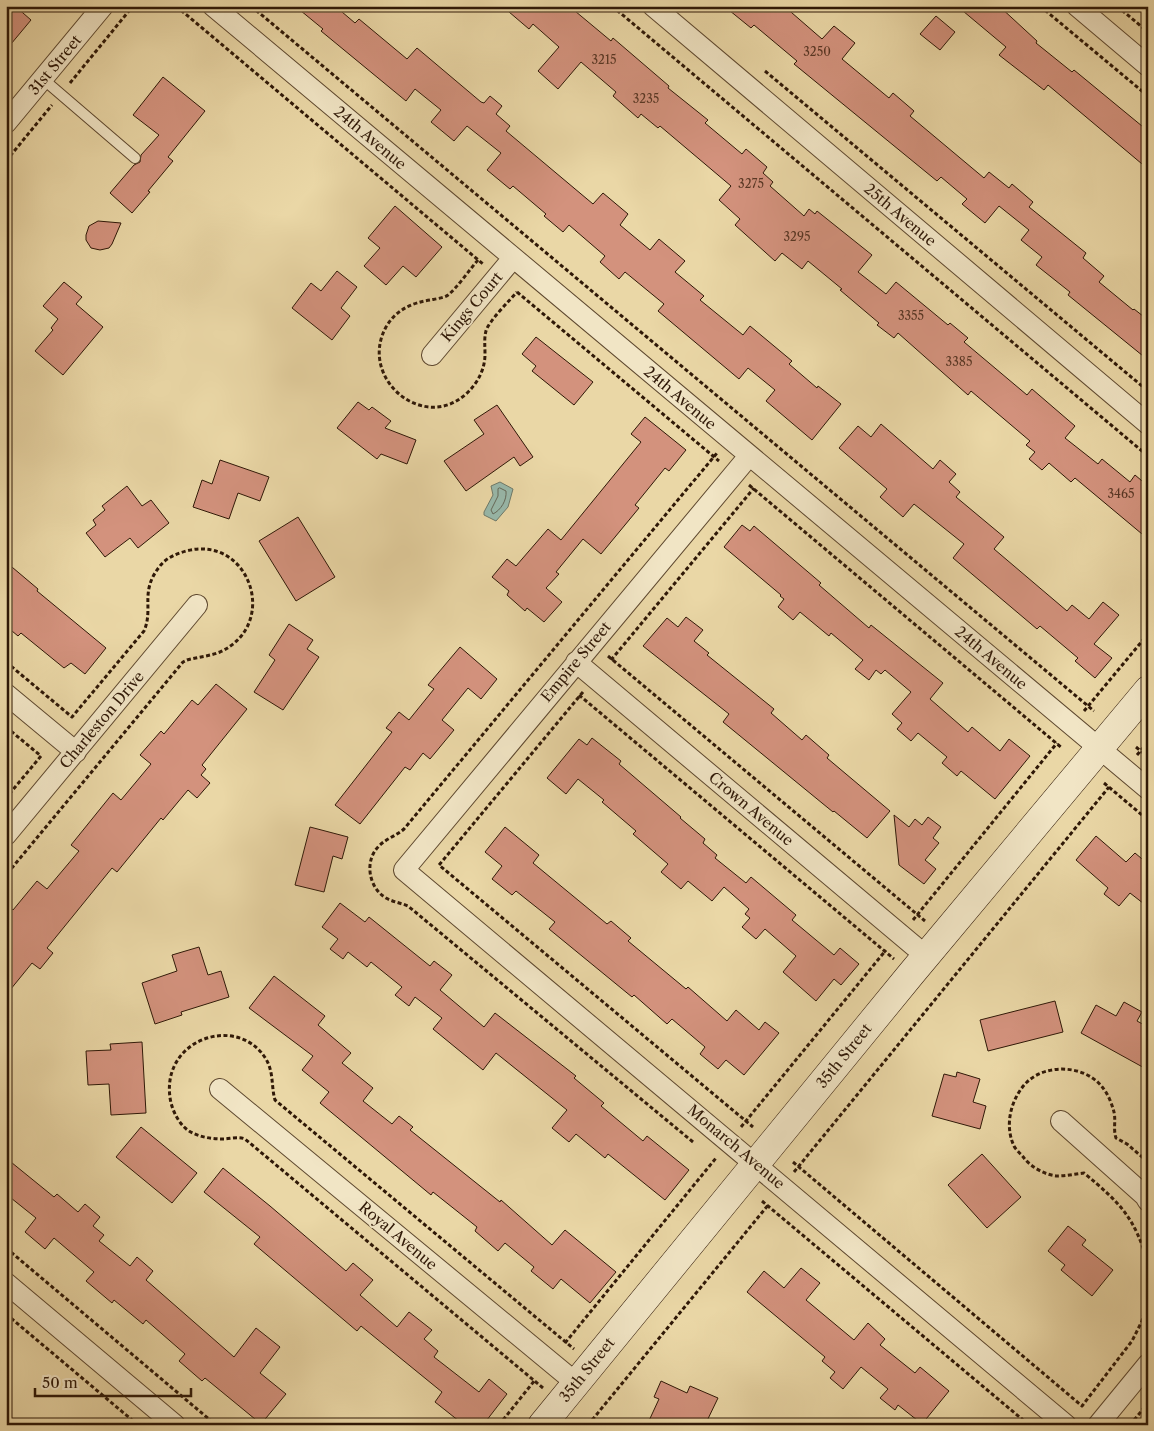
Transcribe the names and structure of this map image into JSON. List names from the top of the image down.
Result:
{
  "streets": {
    "street": [
      "31st Street",
      "24th Avenue",
      "25th Avenue",
      "Kings Court",
      "Empire Street",
      "Charleston Drive",
      "Crown Avenue",
      "35th Street",
      "Monarch Avenue",
      "Royal Avenue"
    ]
  },
  "crossings": [
    ["24th Avenue", "Kings Court"],
    ["24th Avenue", "Empire Street"],
    ["24th Avenue", "35th Street"],
    ["Empire Street", "Crown Avenue"],
    ["Empire Street", "Monarch Avenue"],
    ["Crown Avenue", "35th Street"],
    ["35th Street", "Monarch Avenue"],
    ["35th Street", "Royal Avenue"]
  ],
  "house_numbers": [
    "3250",
    "3215",
    "3235",
    "3275",
    "3295",
    "3355",
    "3385",
    "3465"
  ],
  "scale_bar": "50 m"
}
